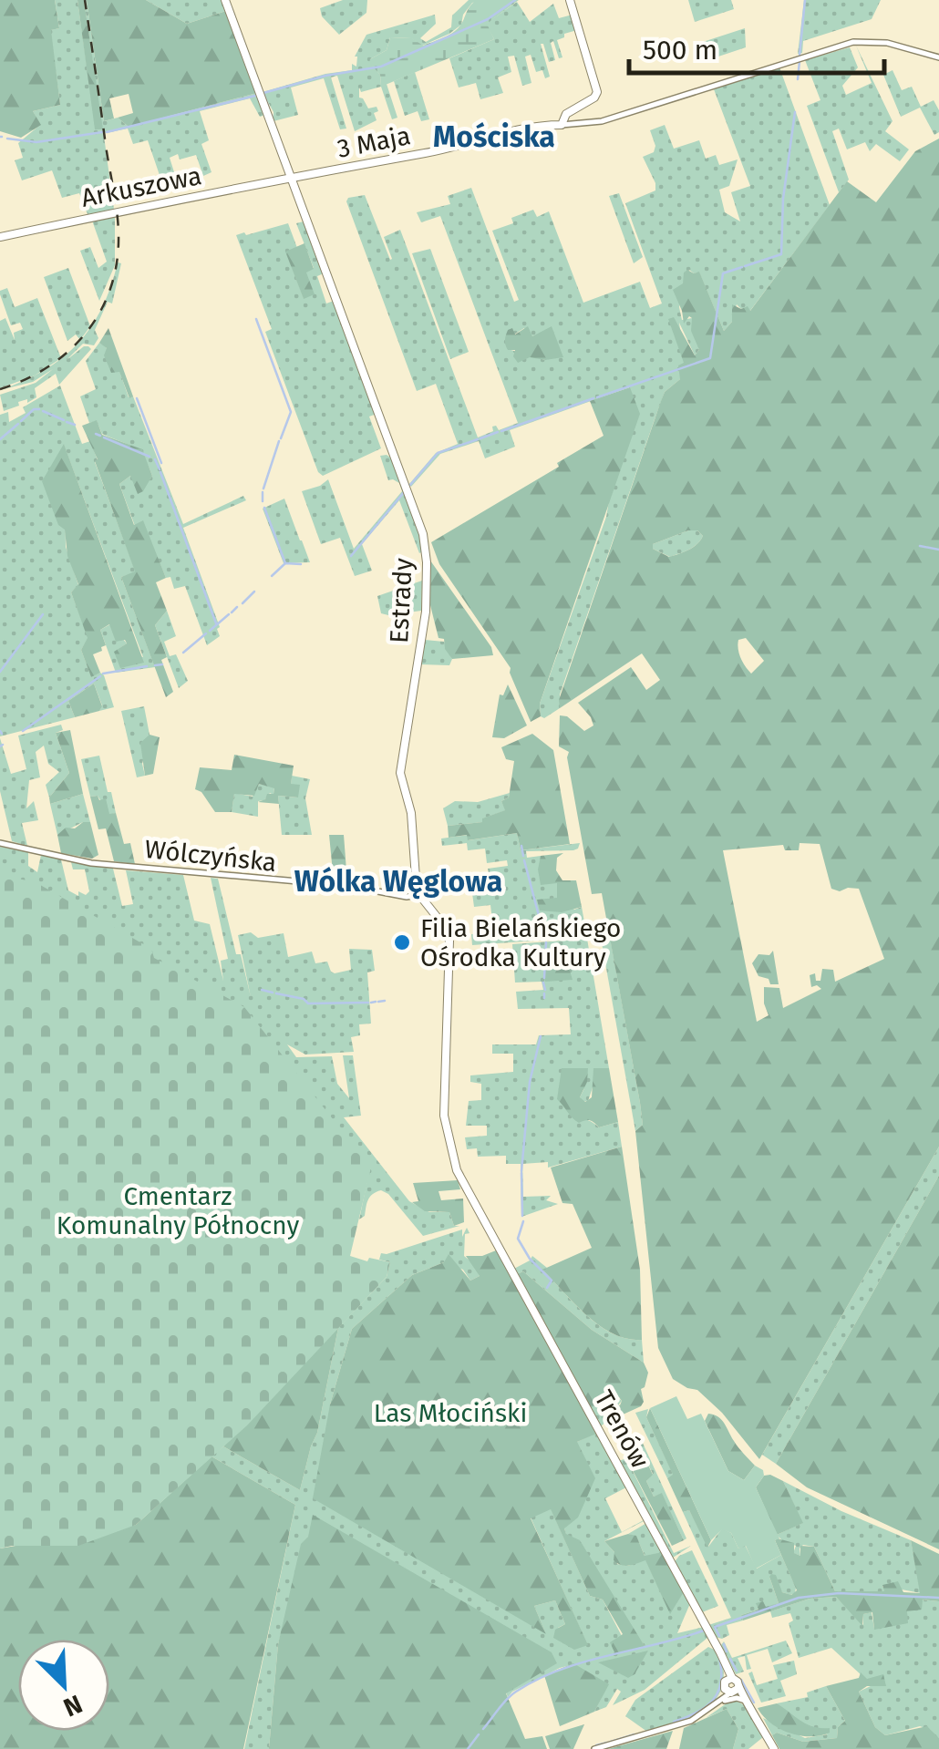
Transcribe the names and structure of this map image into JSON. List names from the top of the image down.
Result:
{
  "streets": {
    "main road": [
      "3 Maja",
      "Arkuszowa",
      "Estrady",
      "Trenów"
    ],
    "street": ["Wólczyńska"]
  },
  "crossings": [
    ["3 Maja", "Arkuszowa"],
    ["3 Maja", "Estrady"],
    ["Arkuszowa", "Estrady"],
    ["Estrady", "Wólczyńska"],
    ["Estrady", "Trenów"],
    ["Wólczyńska", "Trenów"]
  ],
  "districts": ["Mościska", "Wólka Węglowa"],
  "parks": ["Cmentarz Komunalny Północny", "Las Młociński"],
  "places": ["Filia Bielańskiego Ośrodka Kultury"],
  "scale_bar": "500 m",
  "north": "bottom right"
}
